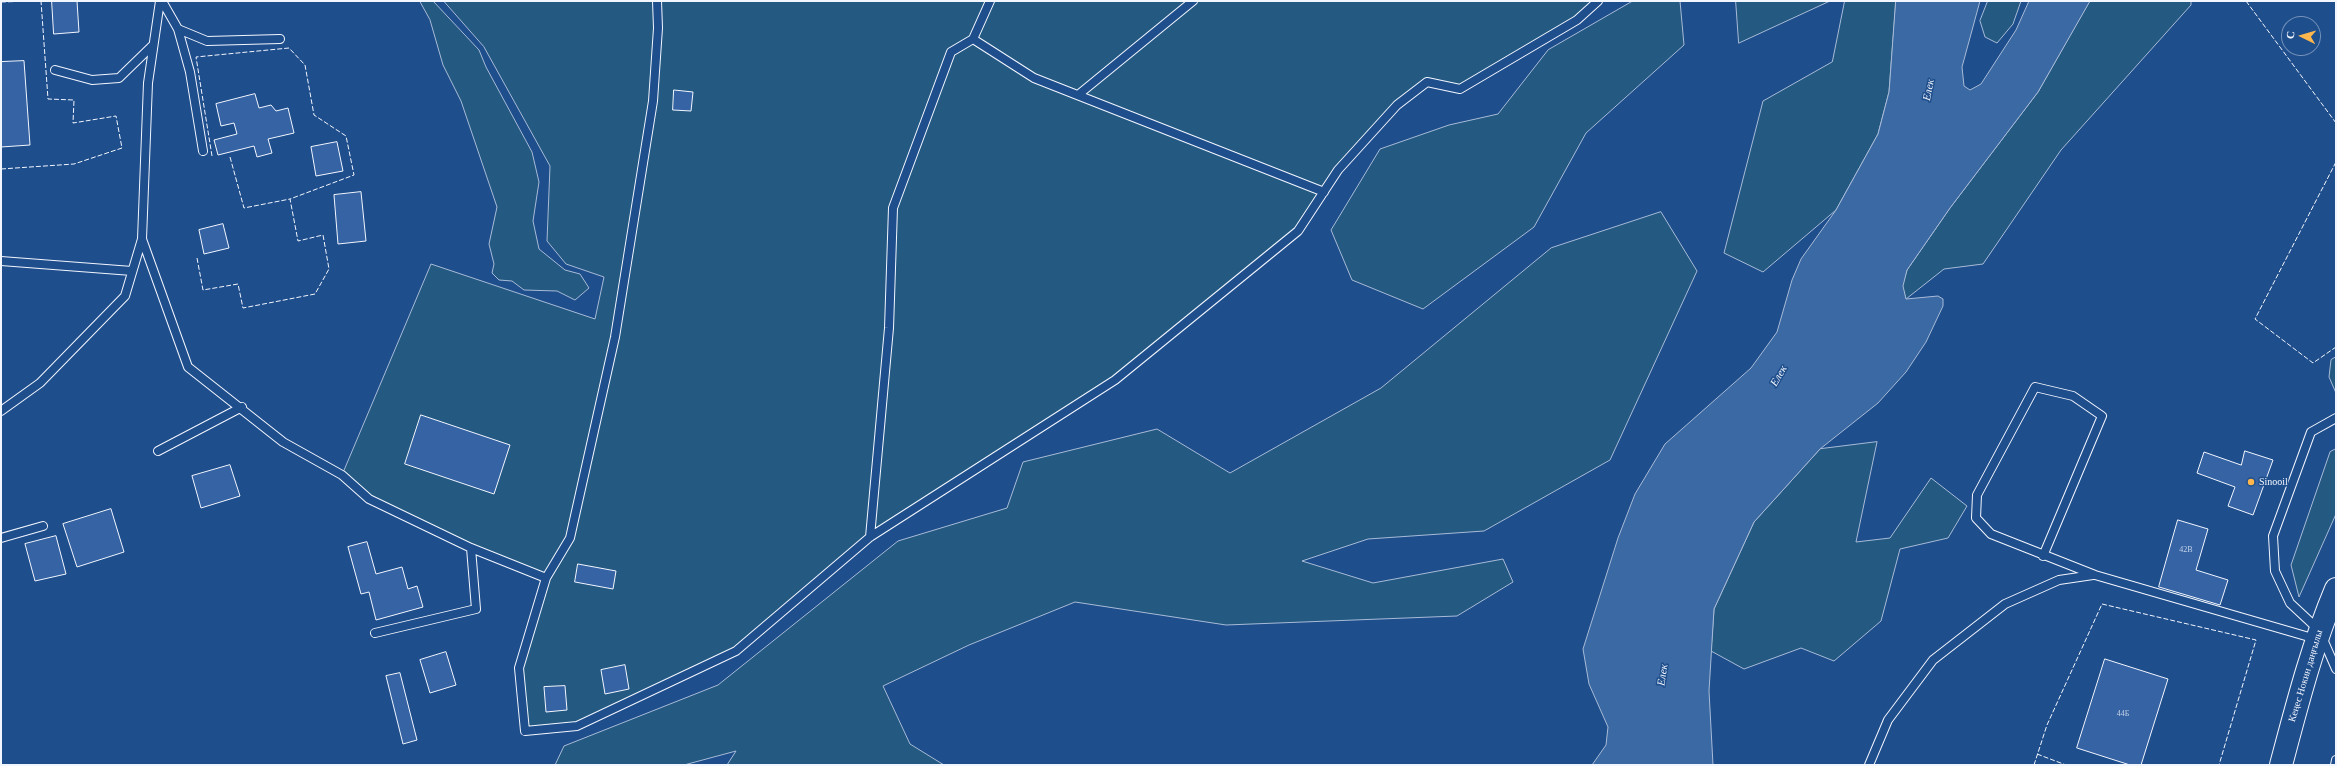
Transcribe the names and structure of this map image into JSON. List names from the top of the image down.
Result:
{
  "streets": {
    "highway": ["Кеңес Нокин даңғылы"]
  },
  "water": ["Елек"],
  "places": ["Sinooil"],
  "house_numbers": ["42В", "44Б"],
  "north": "left"
}
